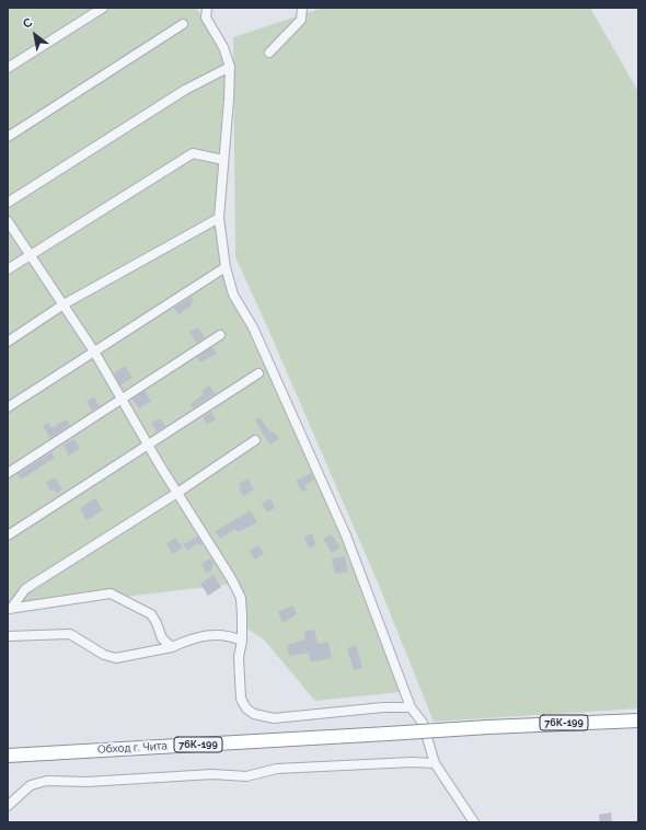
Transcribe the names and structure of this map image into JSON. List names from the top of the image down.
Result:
{
  "streets": {
    "highway": ["76К-199", "Обход г. Чита"]
  },
  "north": "top left"
}
